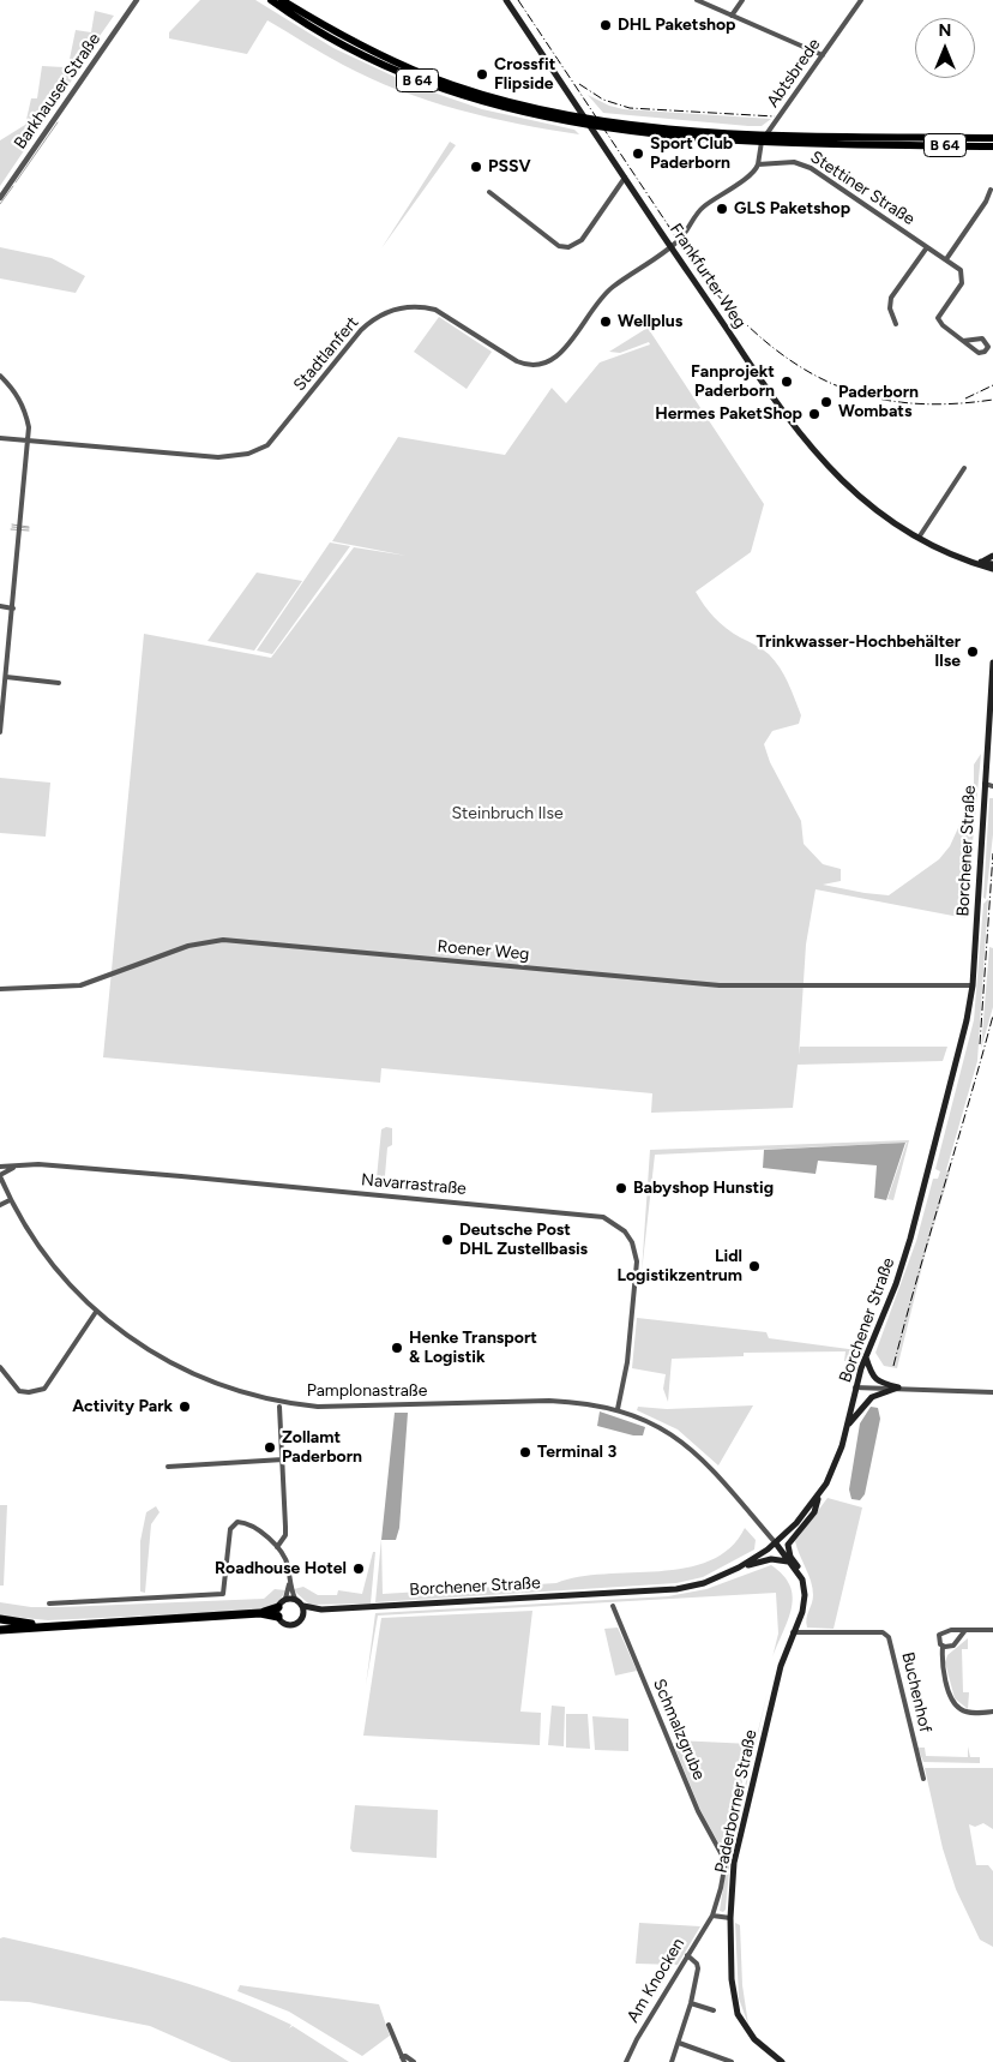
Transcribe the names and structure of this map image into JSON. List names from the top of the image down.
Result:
{
  "streets": {
    "highway": ["B 64"],
    "main road": ["Frankfurter Weg", "Borchener Straße", "Paderborner Straße"],
    "street": [
      "Abtsbrede",
      "Barkhauser Straße",
      "Stettiner Straße",
      "Stadtlanfert",
      "Roener Weg",
      "Navarrastraße",
      "Pamplonastraße",
      "Buchenhof",
      "Schmalzgrube",
      "Am Knocken"
    ]
  },
  "crossings": [
    ["Abtsbrede", "Stettiner Straße"],
    ["Frankfurter Weg", "Stadtlanfert"],
    ["Borchener Straße", "Roener Weg"],
    ["Borchener Straße", "Pamplonastraße"],
    ["Navarrastraße", "Pamplonastraße"],
    ["Buchenhof", "Paderborner Straße"],
    ["Schmalzgrube", "Am Knocken"]
  ],
  "parks": ["Steinbruch Ilse"],
  "places": [
    "DHL Paketshop",
    "Crossfit Flipside",
    "Sport Club Paderborn",
    "PSSV",
    "GLS Paketshop",
    "Wellplus",
    "Fanprojekt Paderborn",
    "Paderborn Wombats",
    "Hermes PaketShop",
    "Trinkwasser-Hochbehälter Ilse",
    "Babyshop Hunstig",
    "Deutsche Post DHL Zustellbasis",
    "Lidl Logistikzentrum",
    "Henke Transport & Logistik",
    "Activity Park",
    "Zollamt Paderborn",
    "Terminal 3",
    "Roadhouse Hotel"
  ],
  "north": "top"
}
